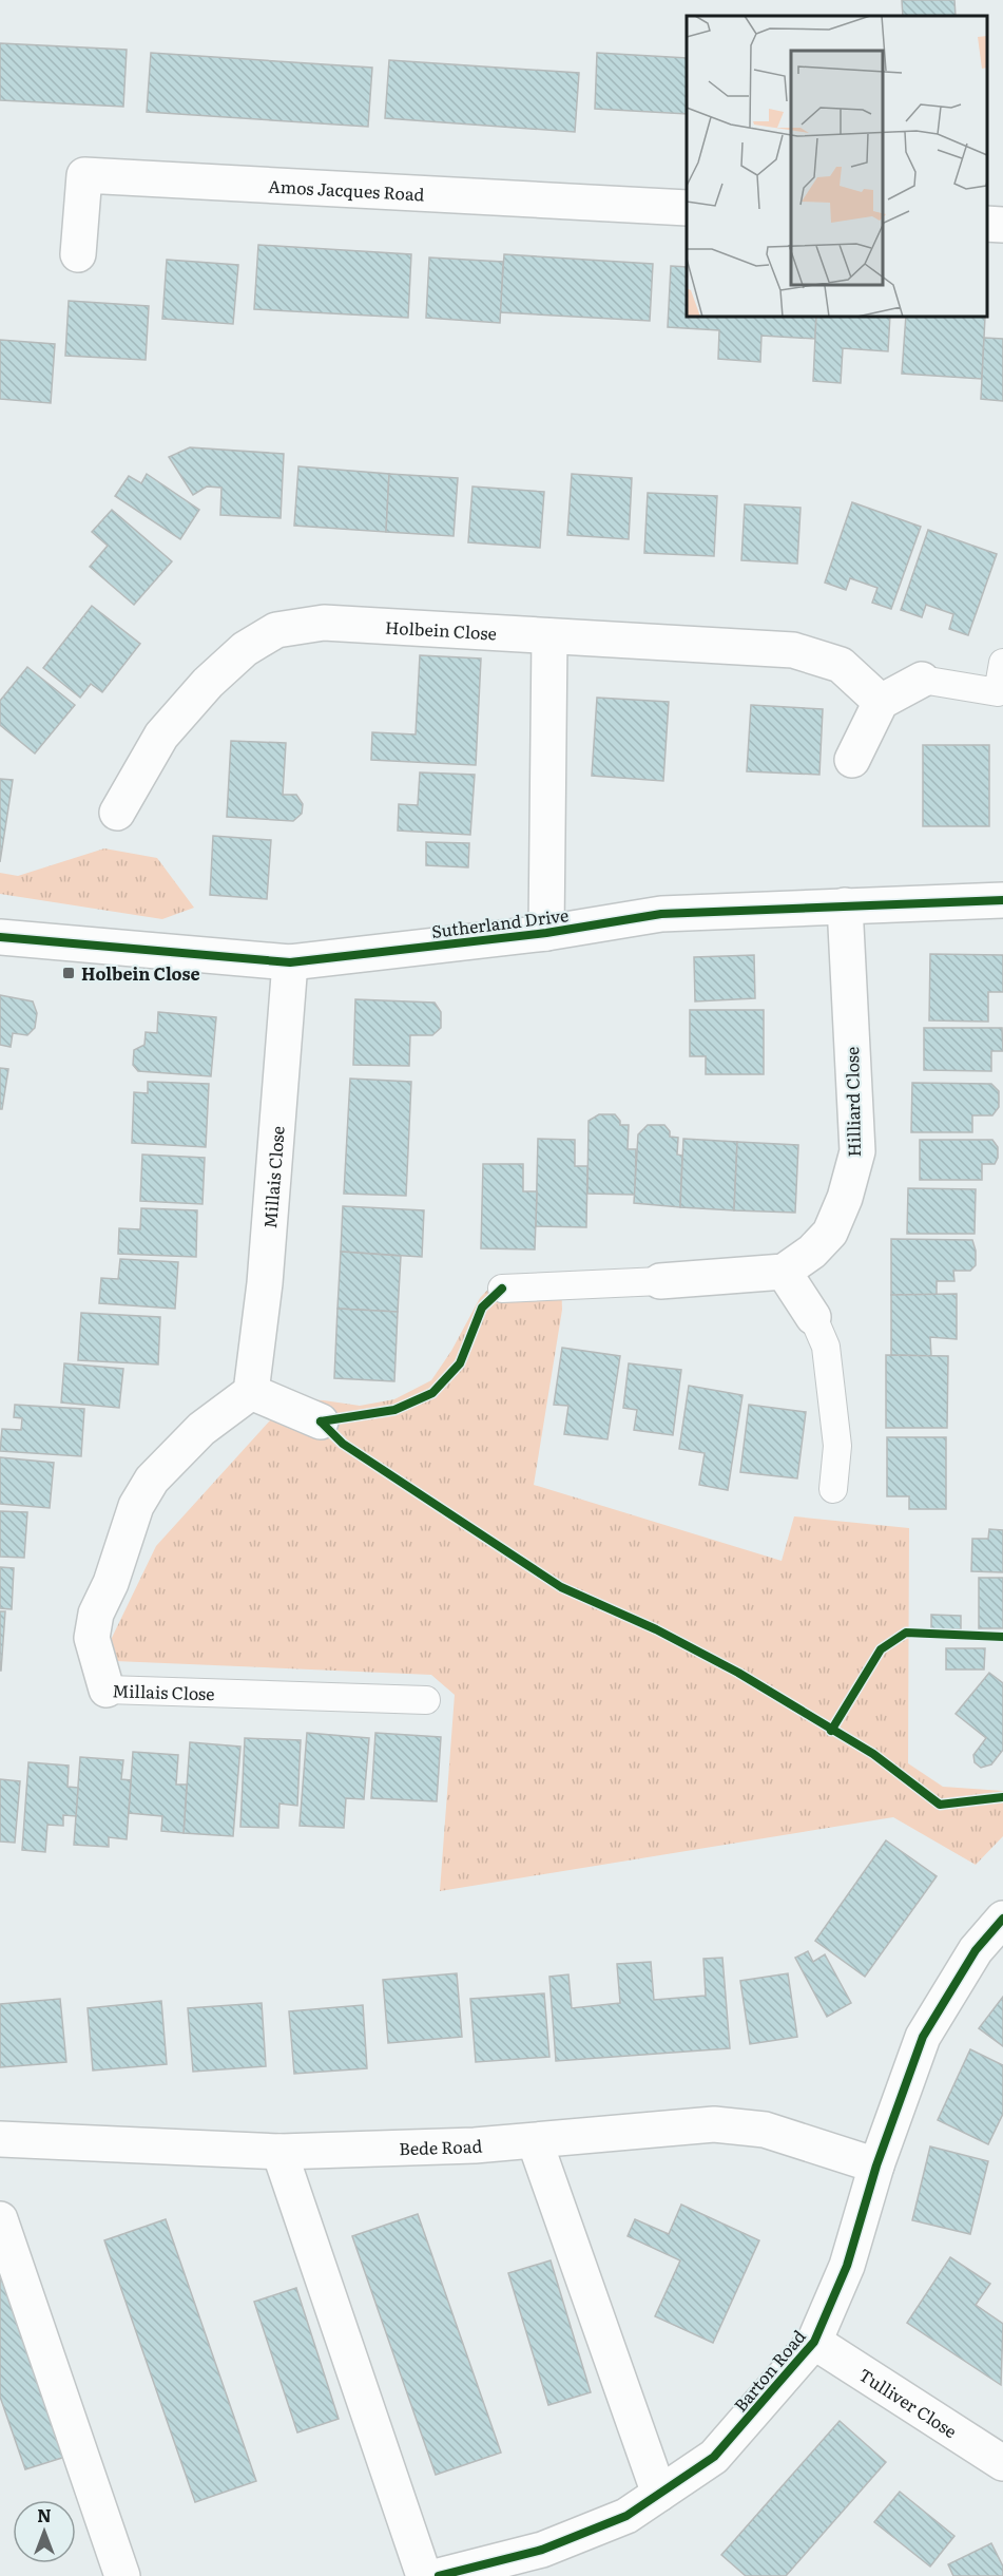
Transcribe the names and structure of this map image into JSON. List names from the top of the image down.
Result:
{
  "streets": {
    "street": [
      "Amos Jacques Road",
      "Holbein Close",
      "Sutherland Drive",
      "Hilliard Close",
      "Millais Close",
      "Bede Road",
      "Barton Road",
      "Tulliver Close"
    ]
  },
  "crossings": [
    ["Sutherland Drive", "Hilliard Close"],
    ["Sutherland Drive", "Millais Close"],
    ["Bede Road", "Barton Road"],
    ["Barton Road", "Tulliver Close"]
  ],
  "places": {
    "transit": ["Holbein Close"]
  },
  "north": "top"
}
